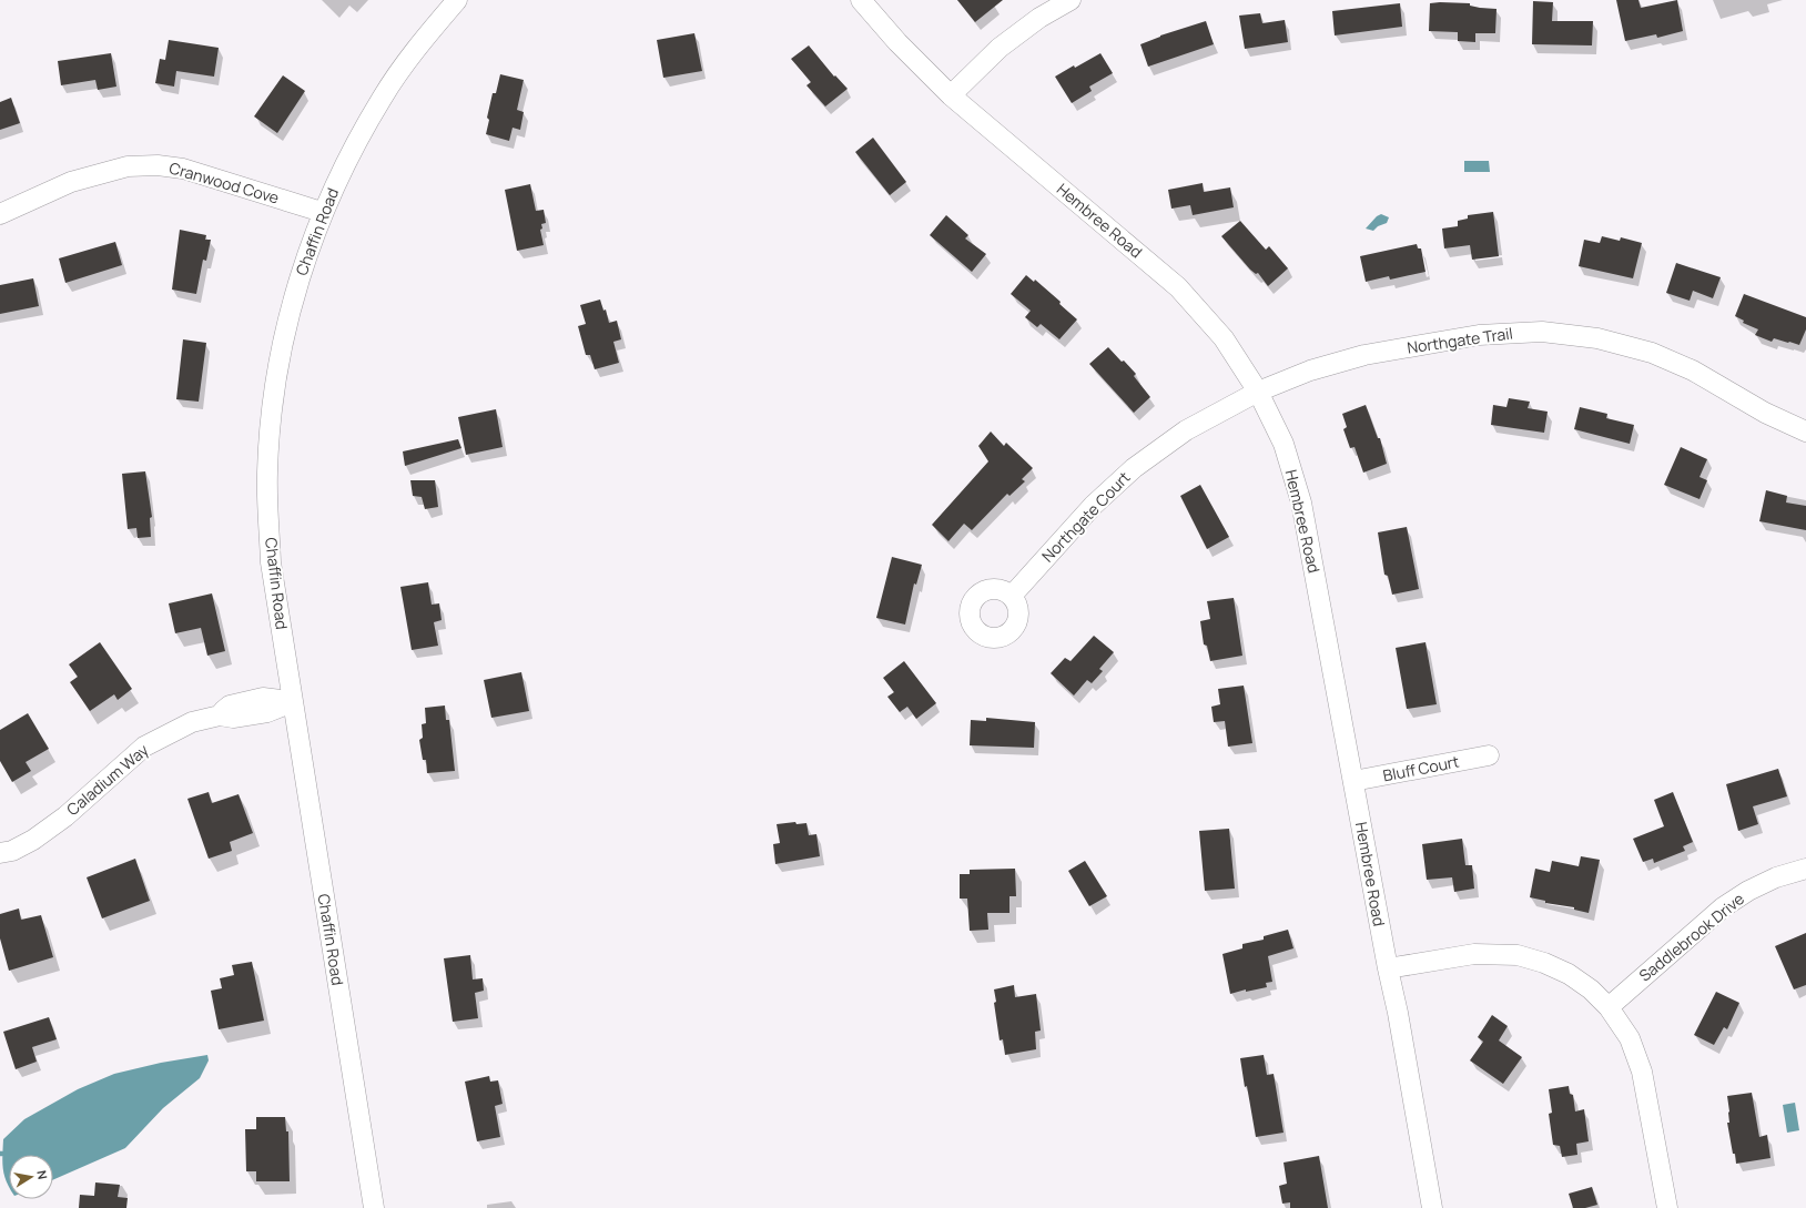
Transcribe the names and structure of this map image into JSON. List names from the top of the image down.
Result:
{
  "streets": {
    "street": [
      "Cranwood Cove",
      "Hembree Road",
      "Chaffin Road",
      "Northgate Trail",
      "Northgate Court",
      "Bluff Court",
      "Caladium Way",
      "Saddlebrook Drive"
    ]
  },
  "crossings": [
    ["Cranwood Cove", "Chaffin Road"],
    ["Hembree Road", "Northgate Trail"],
    ["Hembree Road", "Northgate Court"],
    ["Hembree Road", "Bluff Court"],
    ["Chaffin Road", "Caladium Way"],
    ["Northgate Trail", "Northgate Court"]
  ],
  "north": "right"
}
